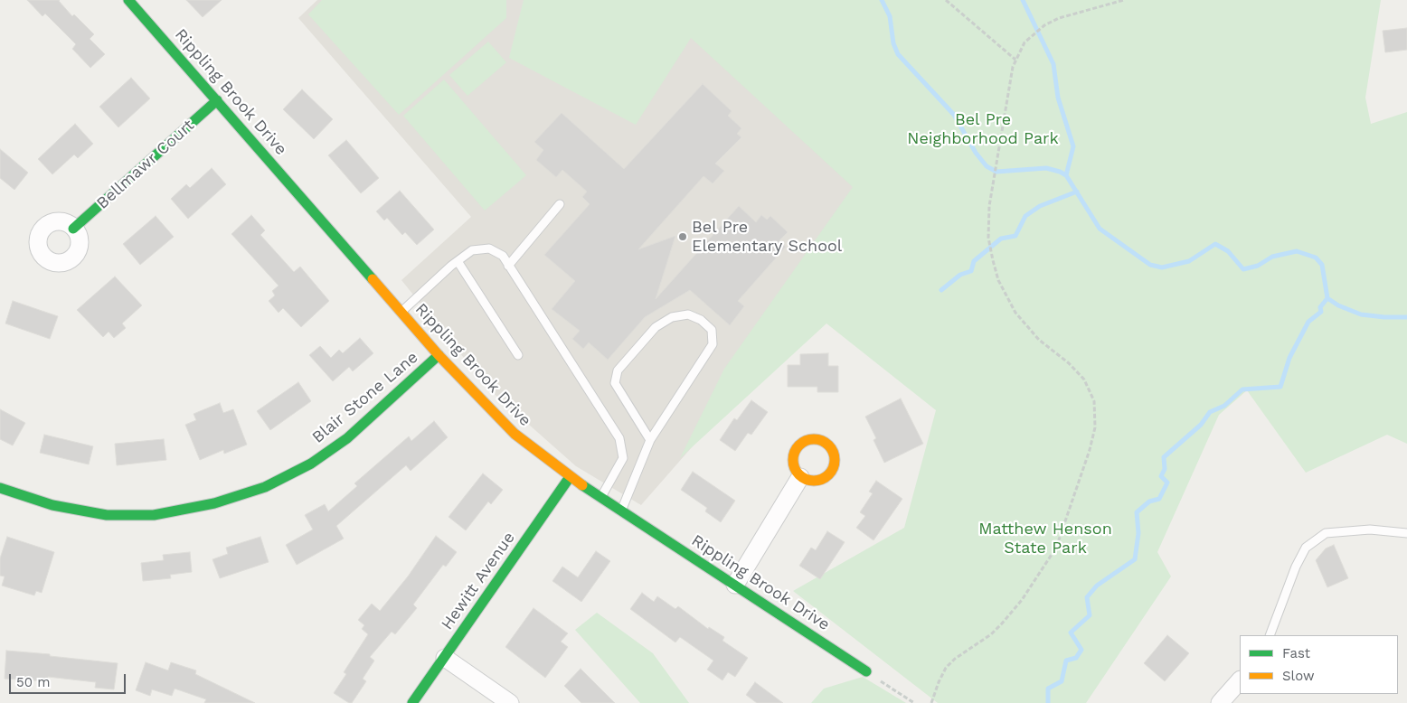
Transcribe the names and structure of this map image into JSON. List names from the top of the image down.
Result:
{
  "streets": {
    "street": [
      "Rippling Brook Drive",
      "Bellmawr Court",
      "Blair Stone Lane",
      "Hewitt Avenue"
    ]
  },
  "crossings": [
    ["Rippling Brook Drive", "Bellmawr Court"],
    ["Rippling Brook Drive", "Blair Stone Lane"],
    ["Rippling Brook Drive", "Hewitt Avenue"]
  ],
  "parks": ["Bel Pre Neighborhood Park", "Matthew Henson State Park"],
  "places": ["Bel Pre Elementary School"],
  "legend": ["Fast", "Slow"],
  "scale_bar": "50 m"
}
